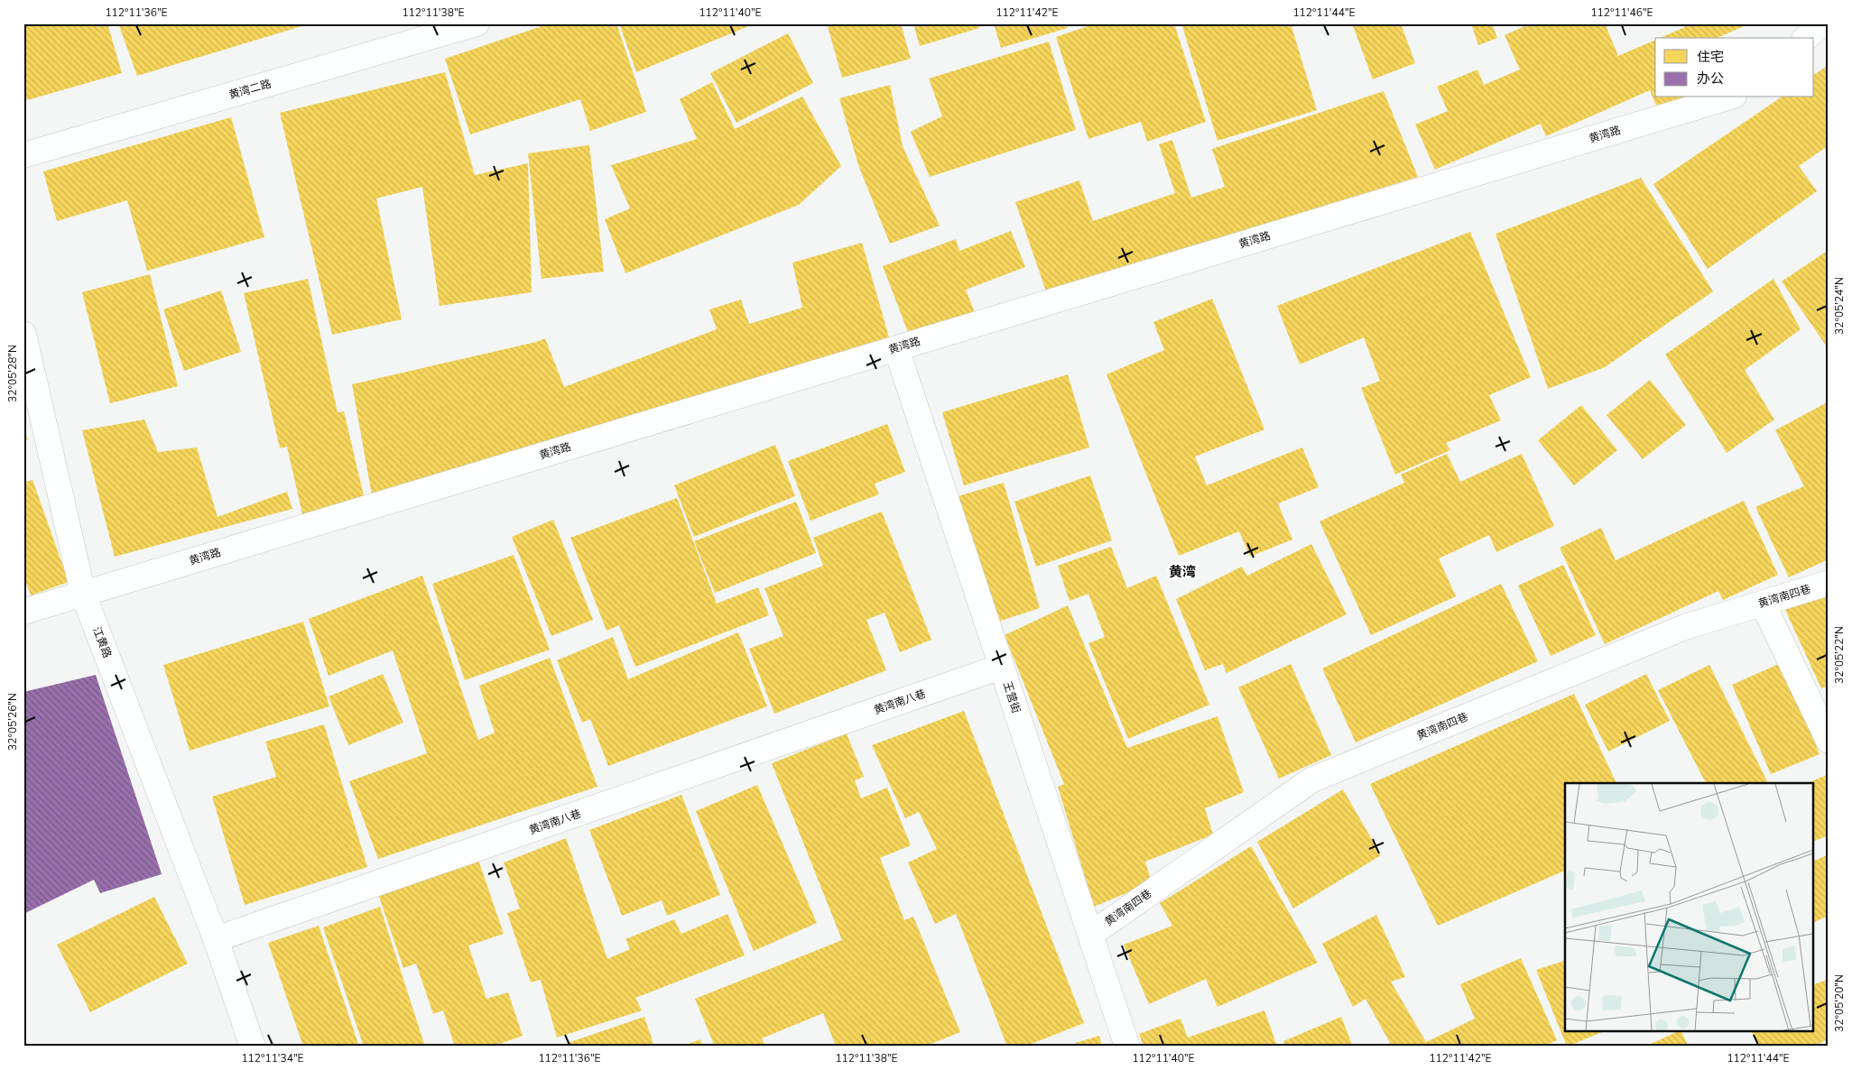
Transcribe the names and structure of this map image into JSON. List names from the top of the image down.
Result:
{
  "streets": {
    "street": [
      "黄湾二路",
      "黄湾路",
      "黄湾南四巷",
      "江黄路",
      "王营街",
      "黄湾南八巷"
    ]
  },
  "crossings": [
    ["黄湾路", "江黄路"],
    ["黄湾路", "王营街"],
    ["黄湾南四巷", "王营街"],
    ["江黄路", "黄湾南八巷"],
    ["王营街", "黄湾南八巷"]
  ],
  "districts": ["黄湾"],
  "legend": ["住宅", "办公"],
  "coordinates": [
    "112°11'36\"E",
    "112°11'38\"E",
    "112°11'40\"E",
    "112°11'42\"E",
    "112°11'44\"E",
    "112°11'46\"E",
    "32°05'24\"N",
    "32°05'28\"N",
    "32°05'22\"N",
    "32°05'26\"N",
    "32°05'20\"N",
    "112°11'34\"E"
  ]
}
